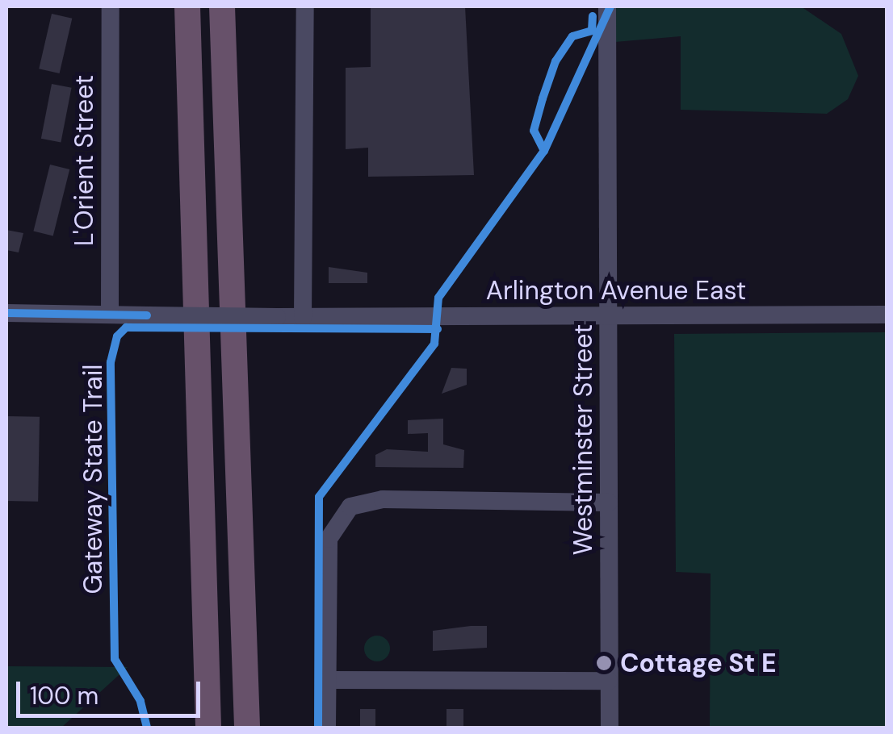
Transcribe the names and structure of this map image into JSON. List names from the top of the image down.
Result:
{
  "streets": {
    "street": ["L'Orient Street", "Arlington Avenue East", "Westminster Street"],
    "cycle path": ["Gateway State Trail"]
  },
  "crossings": [
    ["L'Orient Street", "Arlington Avenue East"],
    ["Arlington Avenue East", "Westminster Street"]
  ],
  "places": ["Cottage St E"],
  "scale_bar": "100 m"
}
